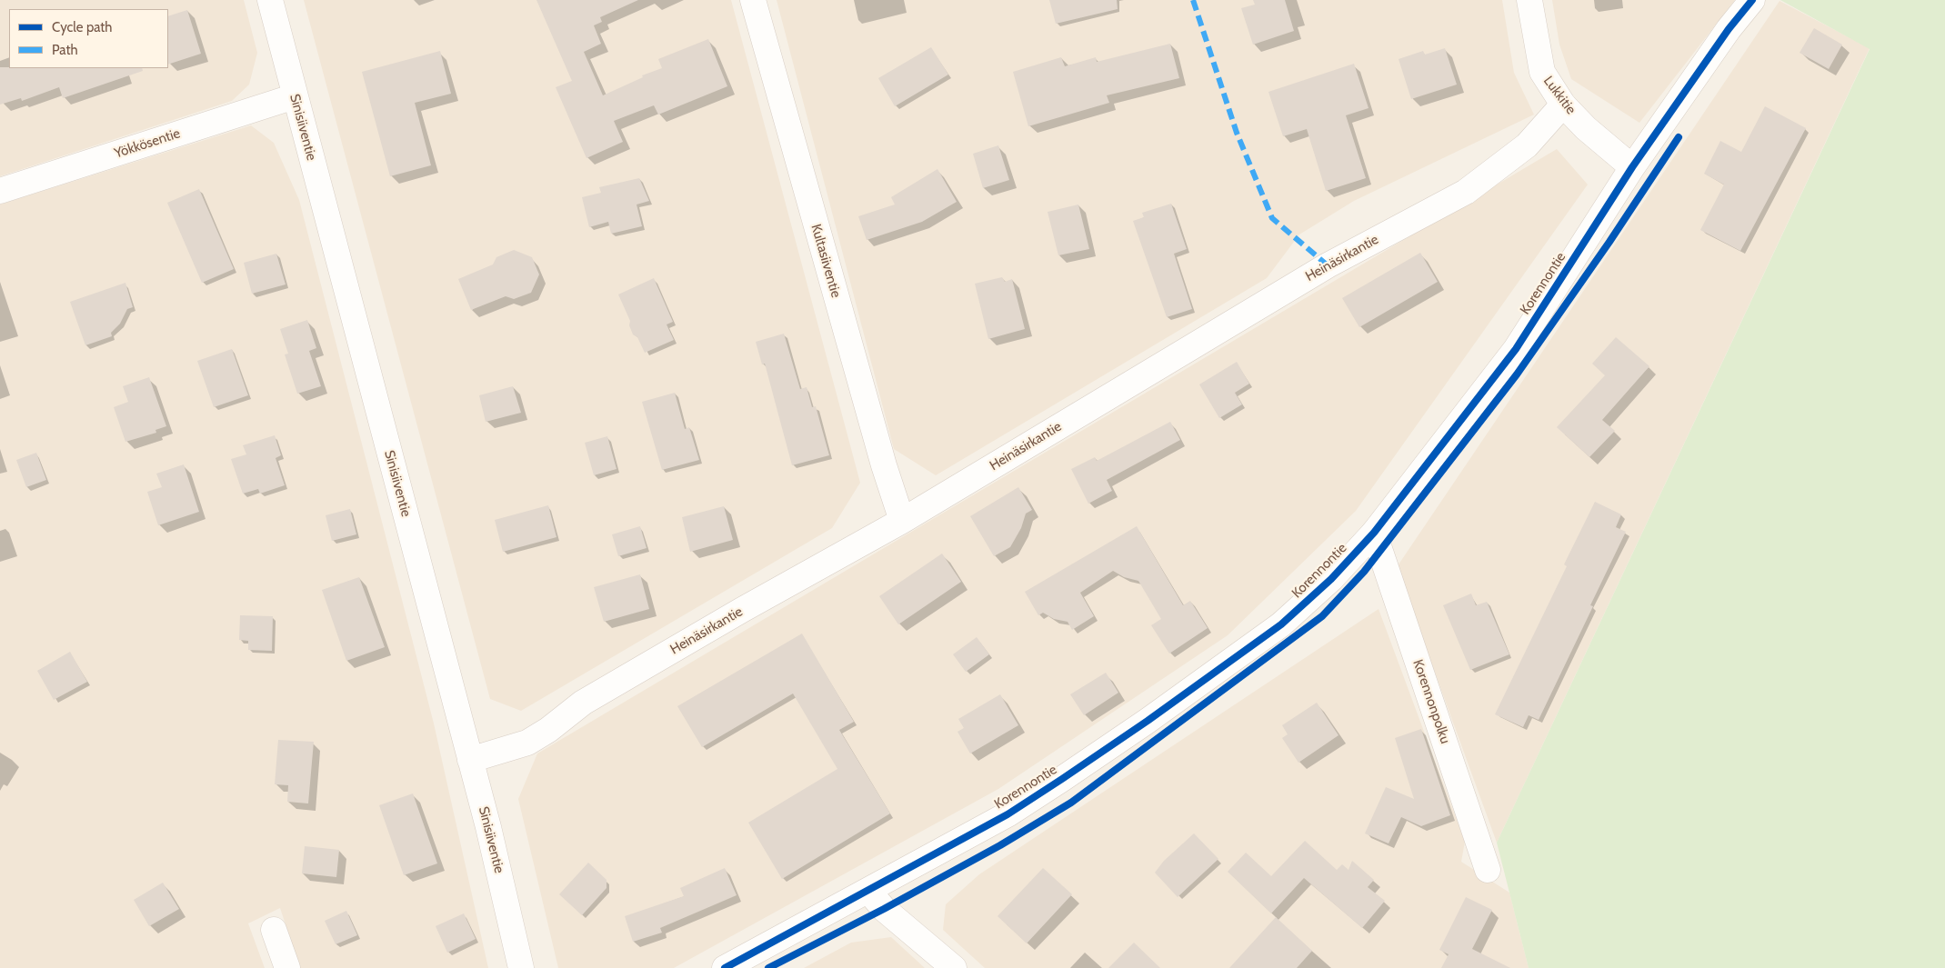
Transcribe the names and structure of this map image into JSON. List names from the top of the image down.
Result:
{
  "streets": {
    "street": [
      "Lukkitie",
      "Sinisiiventie",
      "Yökkösentie",
      "Heinäsirkantie",
      "Kultasiiventie",
      "Korennontie",
      "Korennonpolku"
    ]
  },
  "crossings": [
    ["Lukkitie", "Heinäsirkantie"],
    ["Lukkitie", "Korennontie"],
    ["Sinisiiventie", "Yökkösentie"],
    ["Sinisiiventie", "Heinäsirkantie"],
    ["Heinäsirkantie", "Kultasiiventie"],
    ["Korennontie", "Korennonpolku"]
  ],
  "legend": ["Cycle path", "Path"]
}
